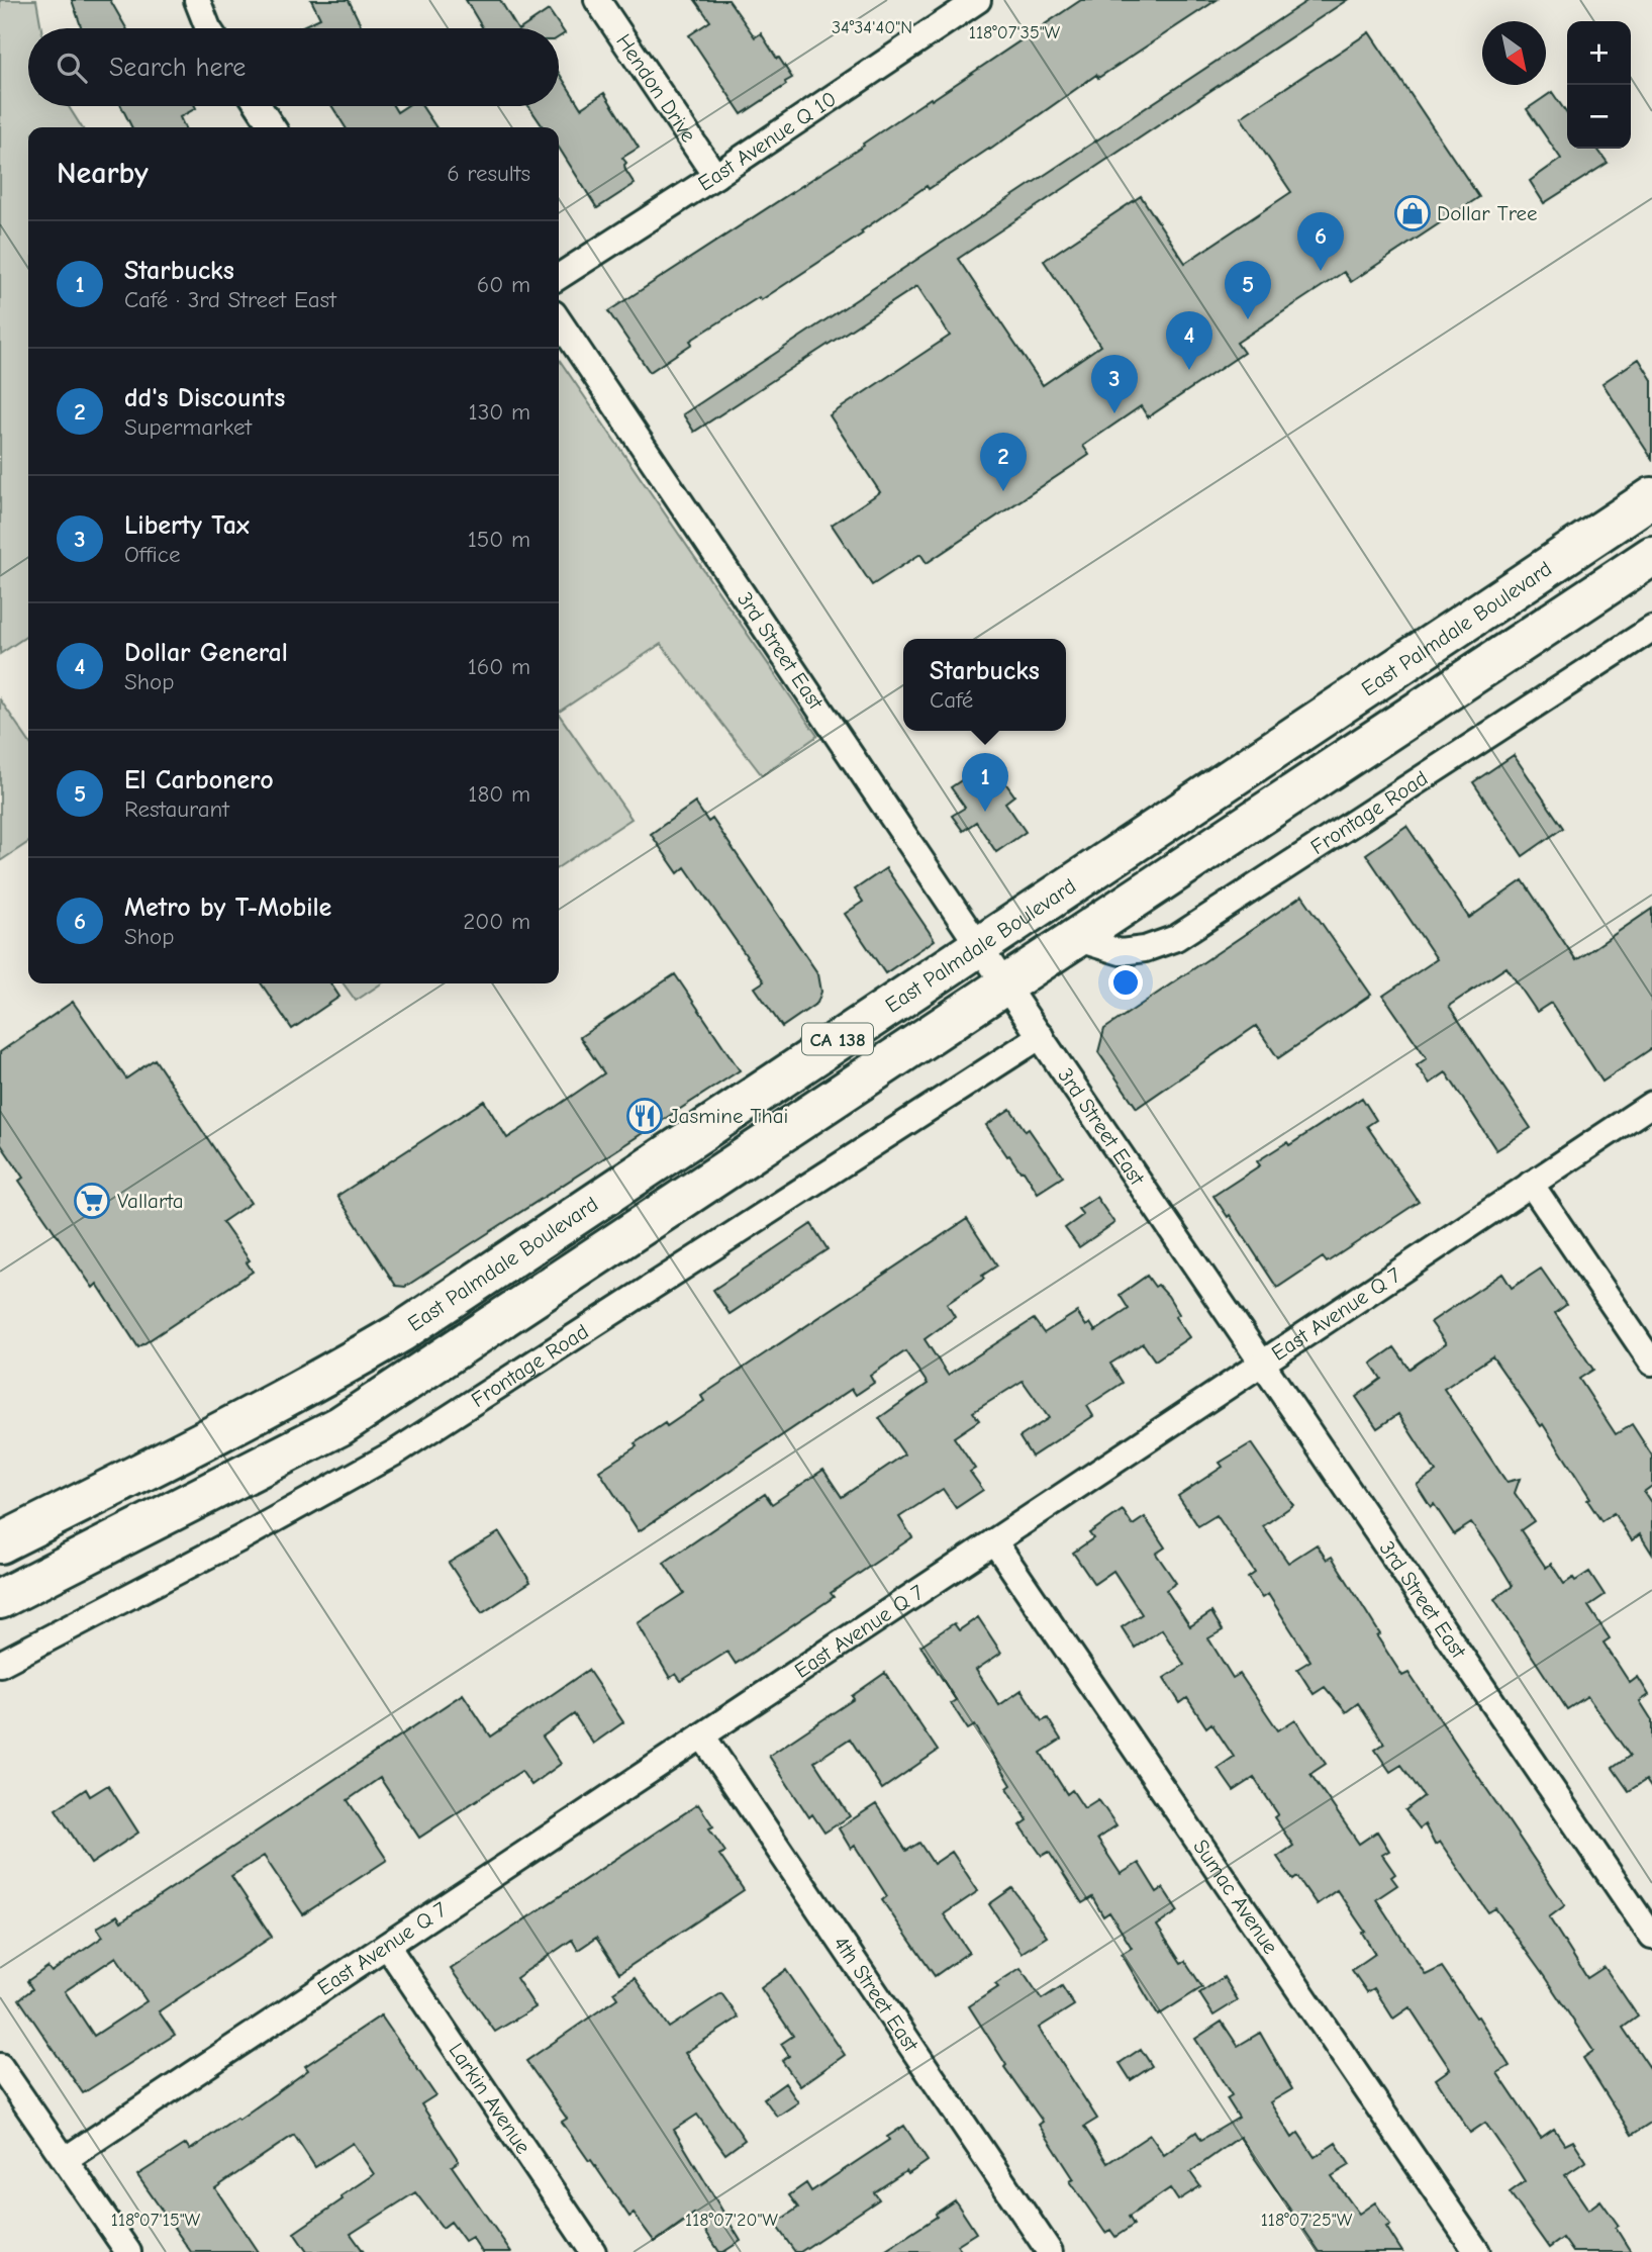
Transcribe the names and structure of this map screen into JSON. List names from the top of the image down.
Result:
{
  "streets": {
    "highway": ["East Palmdale Boulevard", "CA 138"],
    "street": [
      "Hendon Drive",
      "East Avenue Q 10",
      "3rd Street East",
      "Frontage Road",
      "East Avenue Q 7",
      "Sumac Avenue",
      "4th Street East",
      "Larkin Avenue"
    ]
  },
  "crossings": [
    ["Hendon Drive", "East Avenue Q 10"],
    ["East Palmdale Boulevard", "3rd Street East"],
    ["East Palmdale Boulevard", "Frontage Road"],
    ["3rd Street East", "Frontage Road"],
    ["3rd Street East", "East Avenue Q 7"],
    ["East Avenue Q 7", "Sumac Avenue"],
    ["East Avenue Q 7", "4th Street East"],
    ["East Avenue Q 7", "Larkin Avenue"]
  ],
  "places": {
    "shop": ["Dollar Tree"],
    "restaurant": ["Jasmine Thai"],
    "supermarket": ["Vallarta"]
  },
  "north": "bottom right",
  "page": {
    "map_buttons": ["+", "−"],
    "search": "Search here",
    "heading": ["Nearby", "6 results"],
    "pins": [
      "6",
      "5",
      "4",
      "3",
      "2",
      "1"
    ],
    "list": [
      {
        "mark": "1",
        "name": "Starbucks",
        "note": "Café · 3rd Street East",
        "value": "60 m"
      },
      {
        "mark": "2",
        "name": "dd's Discounts",
        "note": "Supermarket",
        "value": "130 m"
      },
      {
        "mark": "3",
        "name": "Liberty Tax",
        "note": "Office",
        "value": "150 m"
      },
      {
        "mark": "4",
        "name": "Dollar General",
        "note": "Shop",
        "value": "160 m"
      },
      {
        "mark": "5",
        "name": "El Carbonero",
        "note": "Restaurant",
        "value": "180 m"
      },
      {
        "mark": "6",
        "name": "Metro by T-Mobile",
        "note": "Shop",
        "value": "200 m"
      }
    ],
    "popup": ["Starbucks", "Café"]
  },
  "coordinates": [
    "34°34'40\"N",
    "118°07'35\"W",
    "118°07'15\"W",
    "118°07'20\"W",
    "118°07'25\"W"
  ]
}
